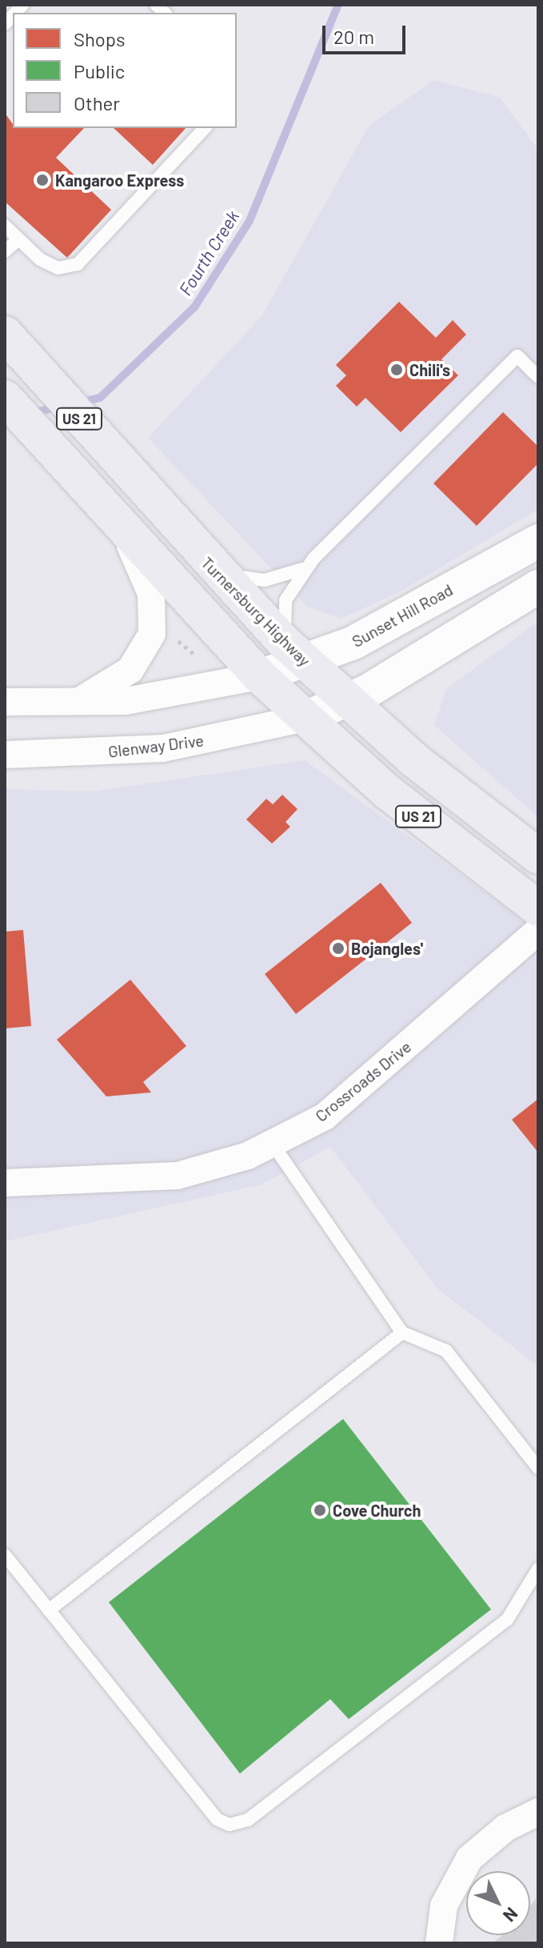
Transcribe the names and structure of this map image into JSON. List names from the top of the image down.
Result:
{
  "streets": {
    "main road": ["US 21", "Turnersburg Highway"],
    "street": ["Sunset Hill Road", "Glenway Drive", "Crossroads Drive"]
  },
  "crossings": [
    ["US 21", "Sunset Hill Road"],
    ["US 21", "Glenway Drive"],
    ["Turnersburg Highway", "Sunset Hill Road"]
  ],
  "water": ["Fourth Creek"],
  "places": [
    "Kangaroo Express",
    "Chili's",
    "Bojangles'",
    "Cove Church"
  ],
  "legend": ["Shops", "Public", "Other"],
  "scale_bar": "20 m",
  "north": "bottom right"
}
